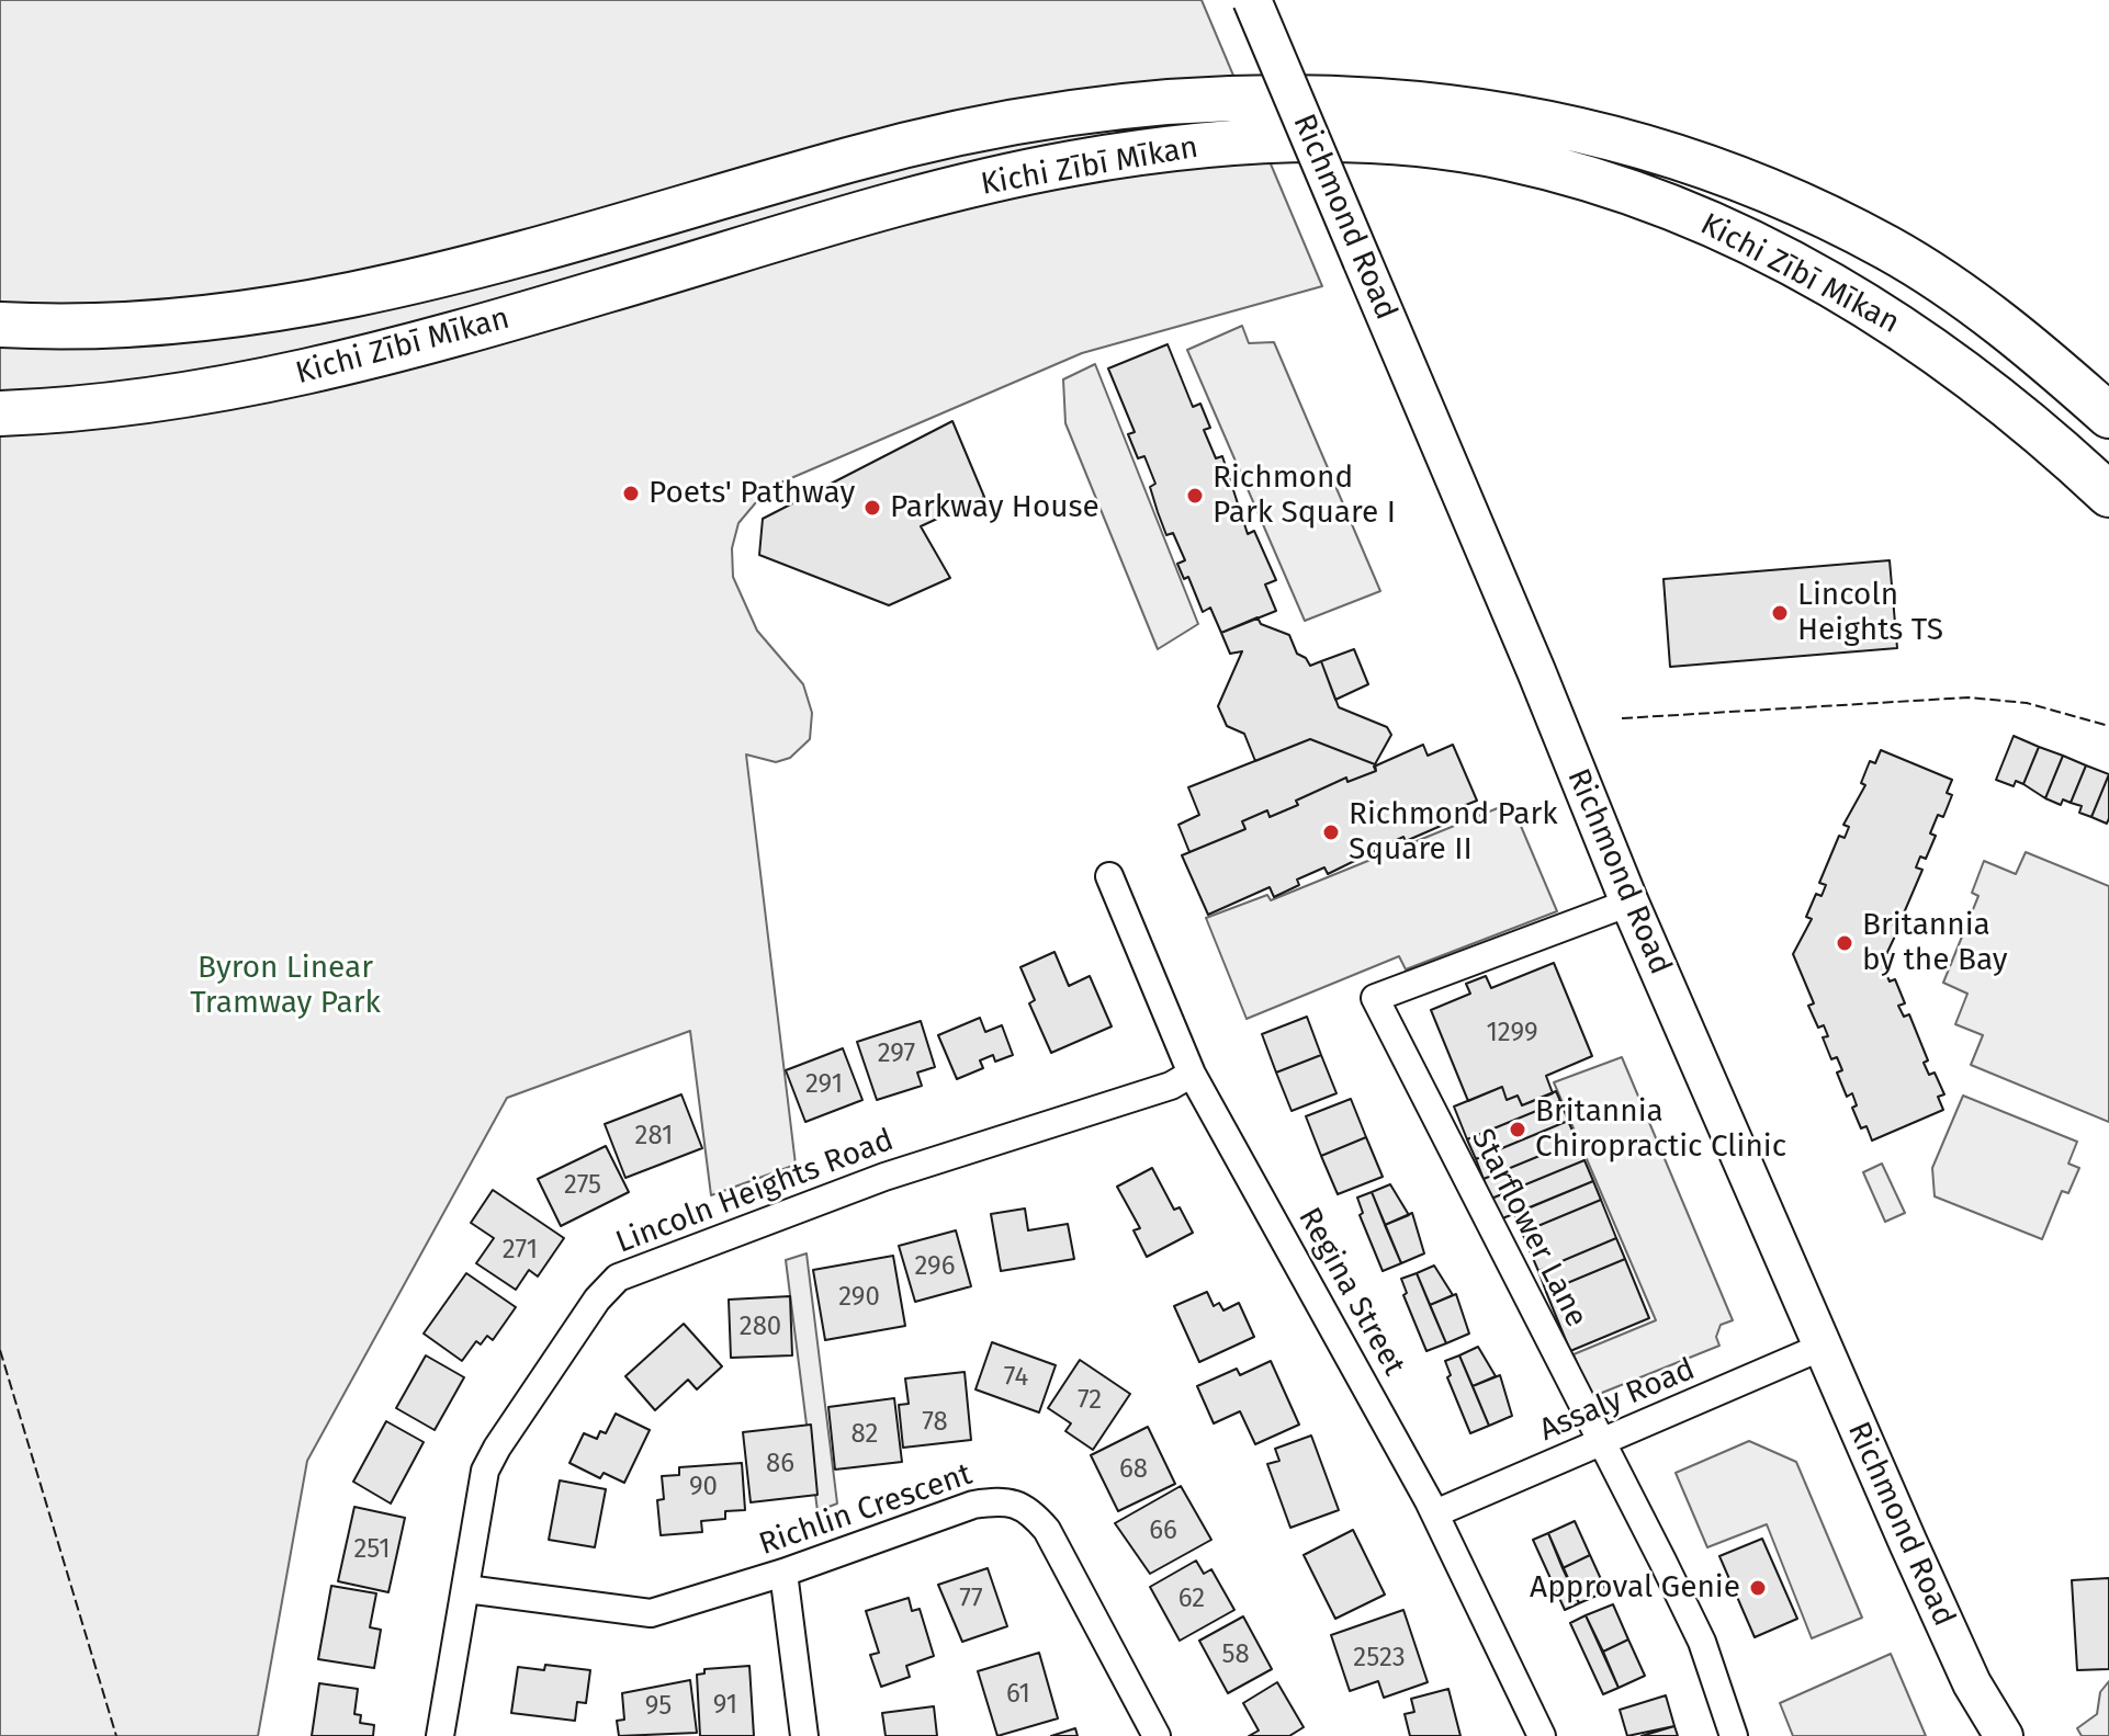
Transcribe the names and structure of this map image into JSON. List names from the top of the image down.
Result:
{
  "streets": {
    "highway": ["Kichi Zībī Mīkan"],
    "main road": ["Richmond Road"],
    "street": [
      "Lincoln Heights Road",
      "Starflower Lane",
      "Regina Street",
      "Assaly Road",
      "Richlin Crescent"
    ]
  },
  "crossings": [
    ["Richmond Road", "Starflower Lane"],
    ["Richmond Road", "Assaly Road"],
    ["Lincoln Heights Road", "Regina Street"],
    ["Lincoln Heights Road", "Richlin Crescent"],
    ["Starflower Lane", "Assaly Road"],
    ["Regina Street", "Assaly Road"]
  ],
  "parks": ["Byron Linear Tramway Park"],
  "places": [
    "Poets' Pathway",
    "Richmond Park Square I",
    "Parkway House",
    "Lincoln Heights TS",
    "Richmond Park Square II",
    "Britannia by the Bay",
    "Britannia Chiropractic Clinic",
    "Approval Genie"
  ],
  "house_numbers": [
    "1299",
    "297",
    "291",
    "281",
    "275",
    "271",
    "296",
    "290",
    "280",
    "74",
    "72",
    "78",
    "82",
    "86",
    "68",
    "90",
    "66",
    "251",
    "77",
    "62",
    "58",
    "2523",
    "61",
    "91",
    "95"
  ]
}
